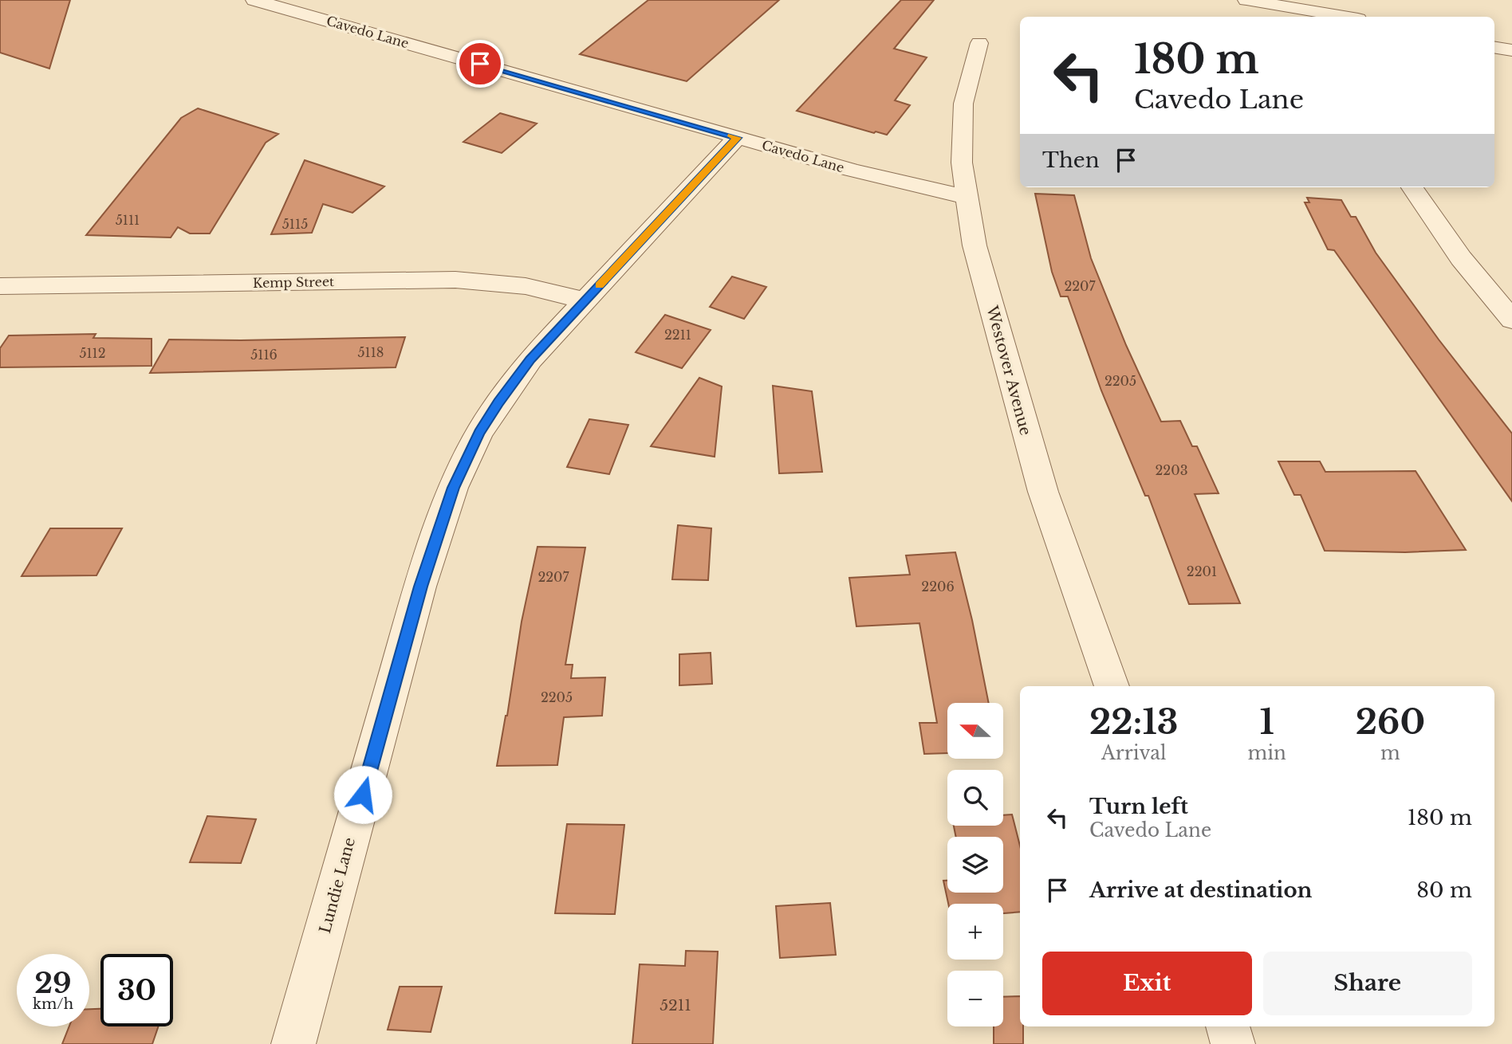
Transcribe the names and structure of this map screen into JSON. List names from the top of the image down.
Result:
{
  "streets": {
    "street": [
      "Cavedo Lane",
      "Kemp Street",
      "Westover Avenue",
      "Lundie Lane"
    ]
  },
  "crossings": [
    ["Cavedo Lane", "Westover Avenue"],
    ["Cavedo Lane", "Lundie Lane"],
    ["Kemp Street", "Lundie Lane"]
  ],
  "house_numbers": [
    "5111",
    "5115",
    "2207",
    "2211",
    "5118",
    "5112",
    "5116",
    "2205",
    "2203",
    "2201",
    "2207",
    "2206",
    "2205",
    "5211"
  ],
  "north": "left",
  "page": {
    "turn": ["180 m", "Cavedo Lane"],
    "then": "Then",
    "eta": [
      "22:13",
      "Arrival",
      "1",
      "min",
      "260",
      "m"
    ],
    "map_buttons": ["+", "−"],
    "list": [
      {
        "name": "Turn left",
        "note": "Cavedo Lane",
        "value": "180 m"
      },
      {
        "name": "Arrive at destination",
        "value": "80 m"
      }
    ],
    "buttons": ["Exit", "Share"],
    "speed": "29 km/h",
    "limit": "30"
  }
}
